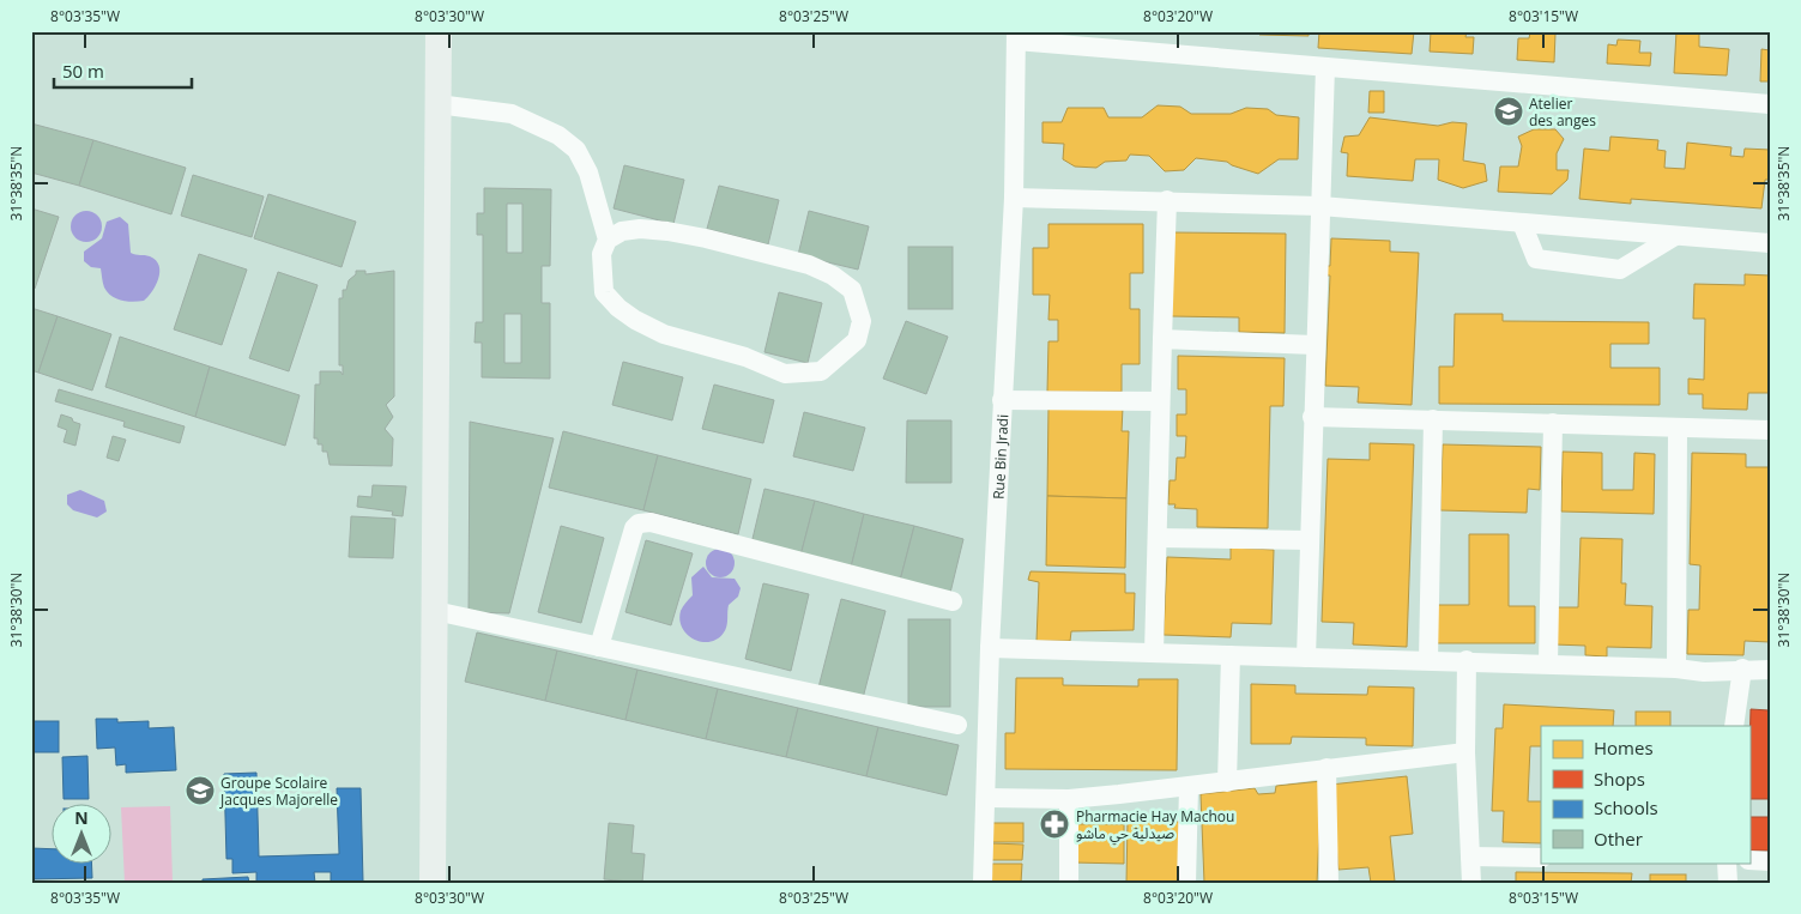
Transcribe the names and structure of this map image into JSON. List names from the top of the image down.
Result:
{
  "streets": {
    "street": ["Rue Bin Jradi"]
  },
  "places": {
    "school or university": ["Atelier des anges", "Groupe Scolaire Jacques Majorelle"],
    "pharmacy": ["Pharmacie Hay Machou صيدلية حي ماشو"]
  },
  "legend": [
    "Homes",
    "Shops",
    "Schools",
    "Other"
  ],
  "scale_bar": "50 m",
  "north": "top",
  "coordinates": [
    "8°03'35\"W",
    "8°03'30\"W",
    "8°03'25\"W",
    "8°03'20\"W",
    "8°03'15\"W",
    "31°38'35\"N",
    "31°38'30\"N"
  ]
}
